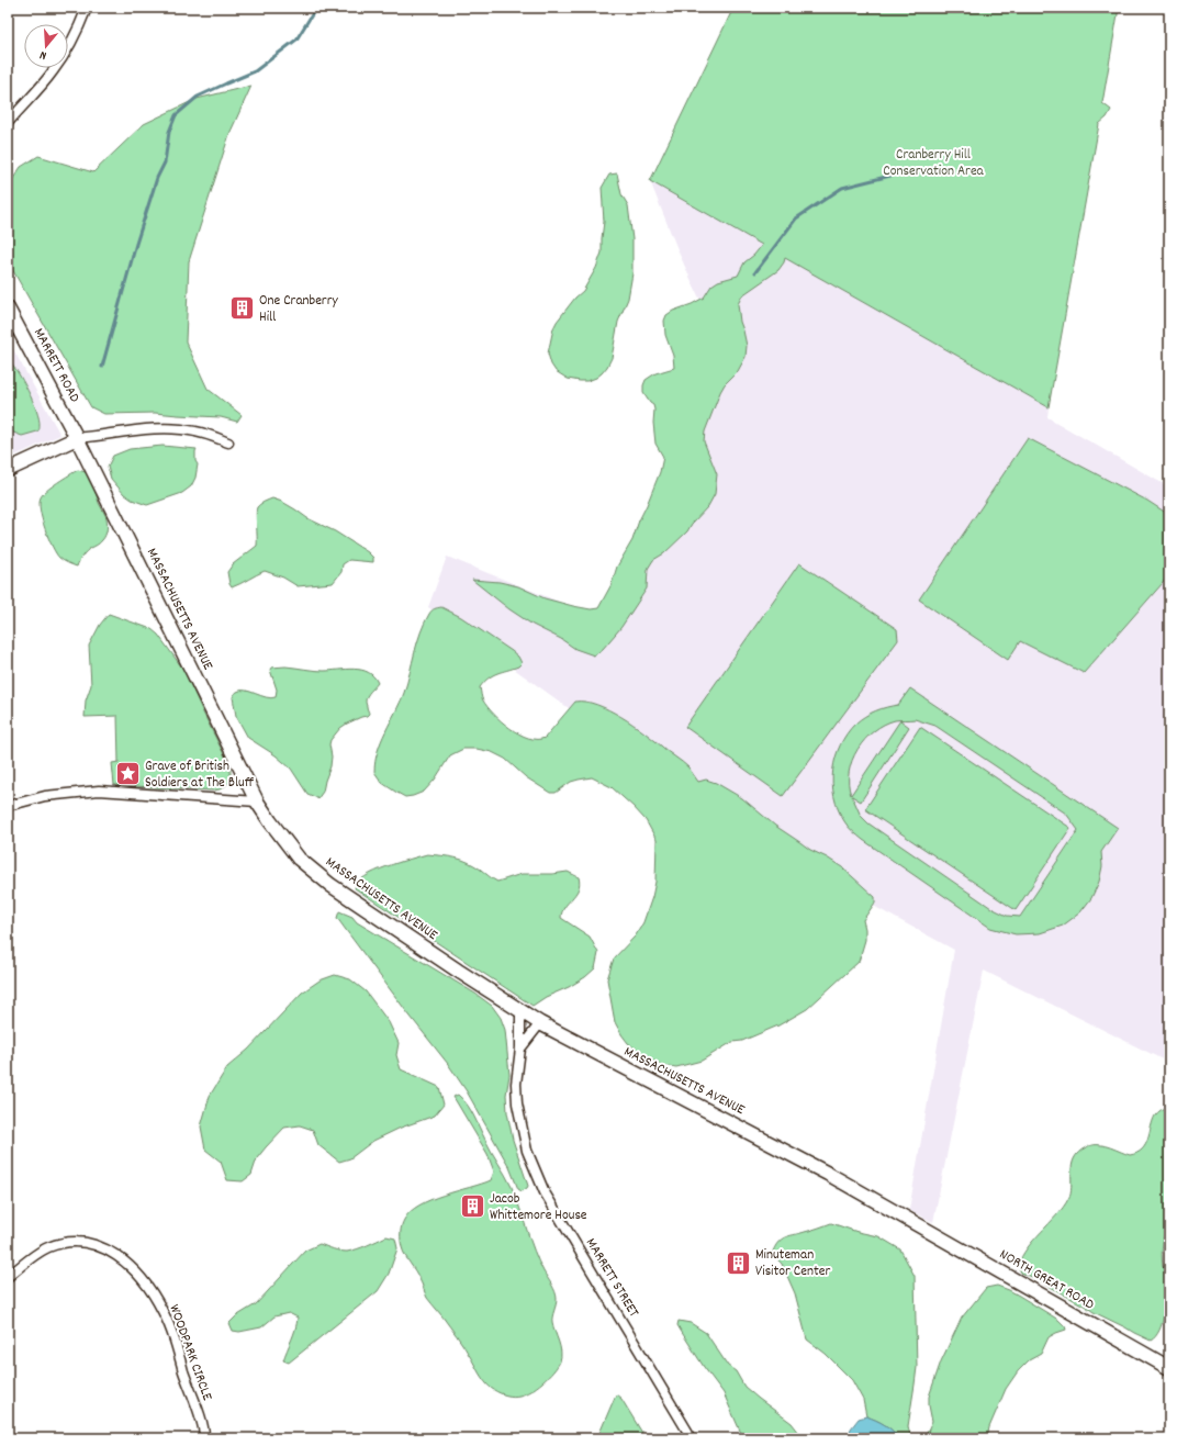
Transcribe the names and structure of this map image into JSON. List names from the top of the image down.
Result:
{
  "streets": {
    "main road": ["MARRETT ROAD", "MASSACHUSETTS AVENUE", "NORTH GREAT ROAD"],
    "street": ["MARRETT STREET", "WOODPARK CIRCLE"]
  },
  "crossings": [
    ["MARRETT ROAD", "MASSACHUSETTS AVENUE"],
    ["MASSACHUSETTS AVENUE", "MARRETT STREET"],
    ["MASSACHUSETTS AVENUE", "NORTH GREAT ROAD"]
  ],
  "parks": ["Cranberry Hill Conservation Area"],
  "places": {
    "building": ["One Cranberry Hill", "Jacob Whittemore House", "Minuteman Visitor Center"],
    "place": ["Grave of British Soldiers at The Bluff"]
  },
  "north": "bottom"
}
